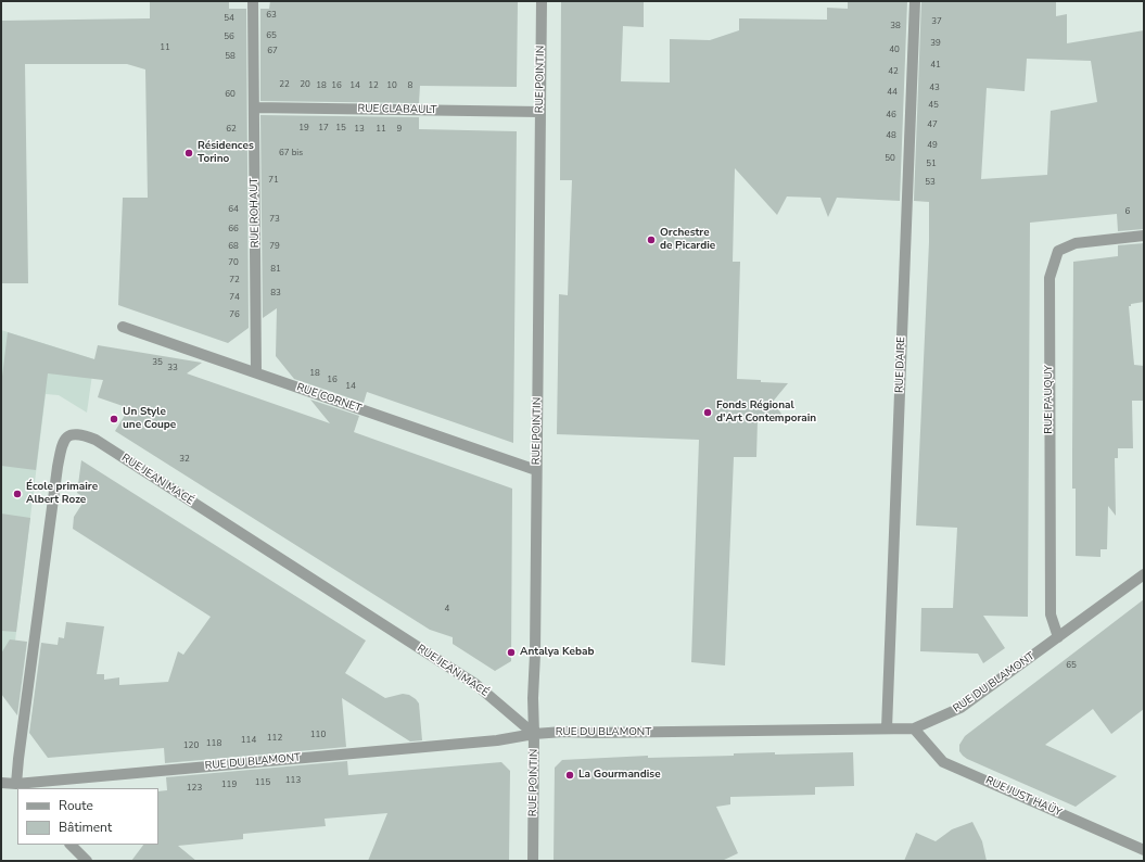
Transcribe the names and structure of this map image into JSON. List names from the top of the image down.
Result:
{
  "streets": {
    "street": [
      "RUE POINTIN",
      "RUE CLABAULT",
      "RUE ROHAUT",
      "RUE DAIRE",
      "RUE CORNET",
      "RUE PAUQUY",
      "RUE JEAN MACÉ",
      "RUE DU BLAMONT",
      "RUE JUST HAÜY"
    ]
  },
  "crossings": [
    ["RUE POINTIN", "RUE CLABAULT"],
    ["RUE POINTIN", "RUE CORNET"],
    ["RUE POINTIN", "RUE JEAN MACÉ"],
    ["RUE POINTIN", "RUE DU BLAMONT"],
    ["RUE CLABAULT", "RUE ROHAUT"],
    ["RUE ROHAUT", "RUE CORNET"],
    ["RUE DAIRE", "RUE DU BLAMONT"],
    ["RUE PAUQUY", "RUE DU BLAMONT"],
    ["RUE JEAN MACÉ", "RUE DU BLAMONT"],
    ["RUE DU BLAMONT", "RUE JUST HAÜY"]
  ],
  "places": [
    "Résidences Torino",
    "Orchestre de Picardie",
    "Fonds Régional d'Art Contemporain",
    "Un Style une Coupe",
    "École primaire Albert Roze",
    "Antalya Kebab",
    "La Gourmandise"
  ],
  "house_numbers": [
    "63",
    "54",
    "37",
    "38",
    "65",
    "56",
    "39",
    "11",
    "40",
    "67",
    "58",
    "41",
    "42",
    "22",
    "20",
    "18",
    "16",
    "14",
    "12",
    "10",
    "8",
    "43",
    "44",
    "60",
    "45",
    "46",
    "47",
    "19",
    "17",
    "15",
    "62",
    "13",
    "11",
    "9",
    "48",
    "49",
    "67 bis",
    "50",
    "51",
    "71",
    "53",
    "64",
    "6",
    "73",
    "66",
    "68",
    "79",
    "70",
    "81",
    "72",
    "83",
    "74",
    "76",
    "35",
    "33",
    "18",
    "16",
    "14",
    "32",
    "4",
    "65",
    "110",
    "112",
    "114",
    "118",
    "120",
    "113",
    "115",
    "119",
    "123"
  ],
  "legend": ["Route", "Bâtiment"]
}
